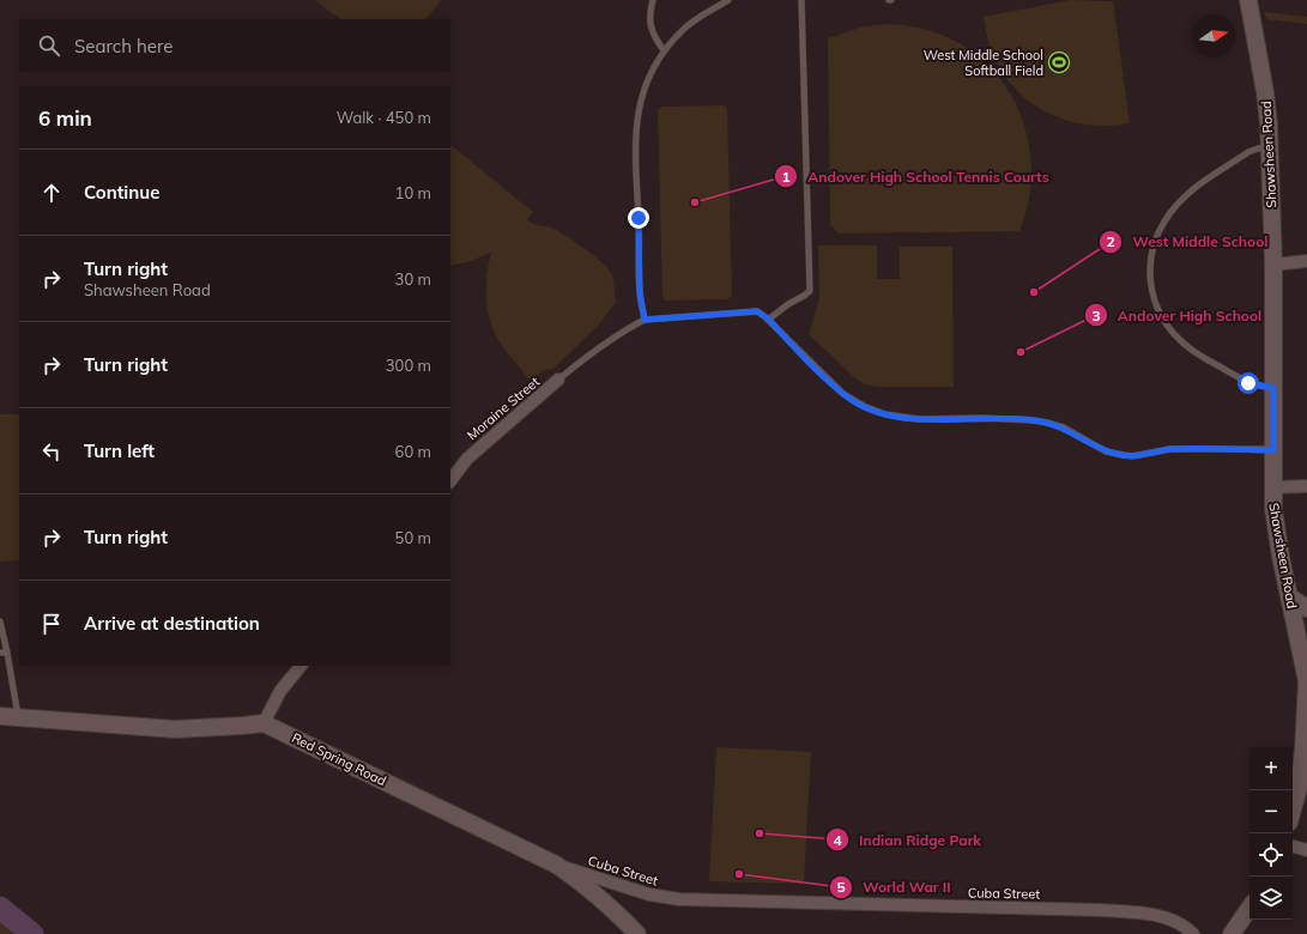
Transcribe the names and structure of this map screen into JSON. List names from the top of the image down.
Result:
{
  "streets": {
    "main road": ["Shawsheen Road", "Red Spring Road"],
    "street": ["Moraine Street", "Cuba Street"]
  },
  "crossings": [
    ["Red Spring Road", "Cuba Street"]
  ],
  "places": {
    "sports": ["West Middle School Softball Field"],
    "other": [
      "Andover High School Tennis Courts",
      "West Middle School",
      "Andover High School",
      "Indian Ridge Park",
      "World War II"
    ]
  },
  "north": "right",
  "page": {
    "search": "Search here",
    "heading": ["6 min", "Walk · 450 m"],
    "list": [
      ["Continue", "10 m"],
      ["Turn right", "Shawsheen Road", "30 m"],
      ["Turn right", "300 m"],
      ["Turn left", "60 m"],
      ["Turn right", "50 m"],
      "Arrive at destination"
    ],
    "map_buttons": ["+", "−"]
  }
}
